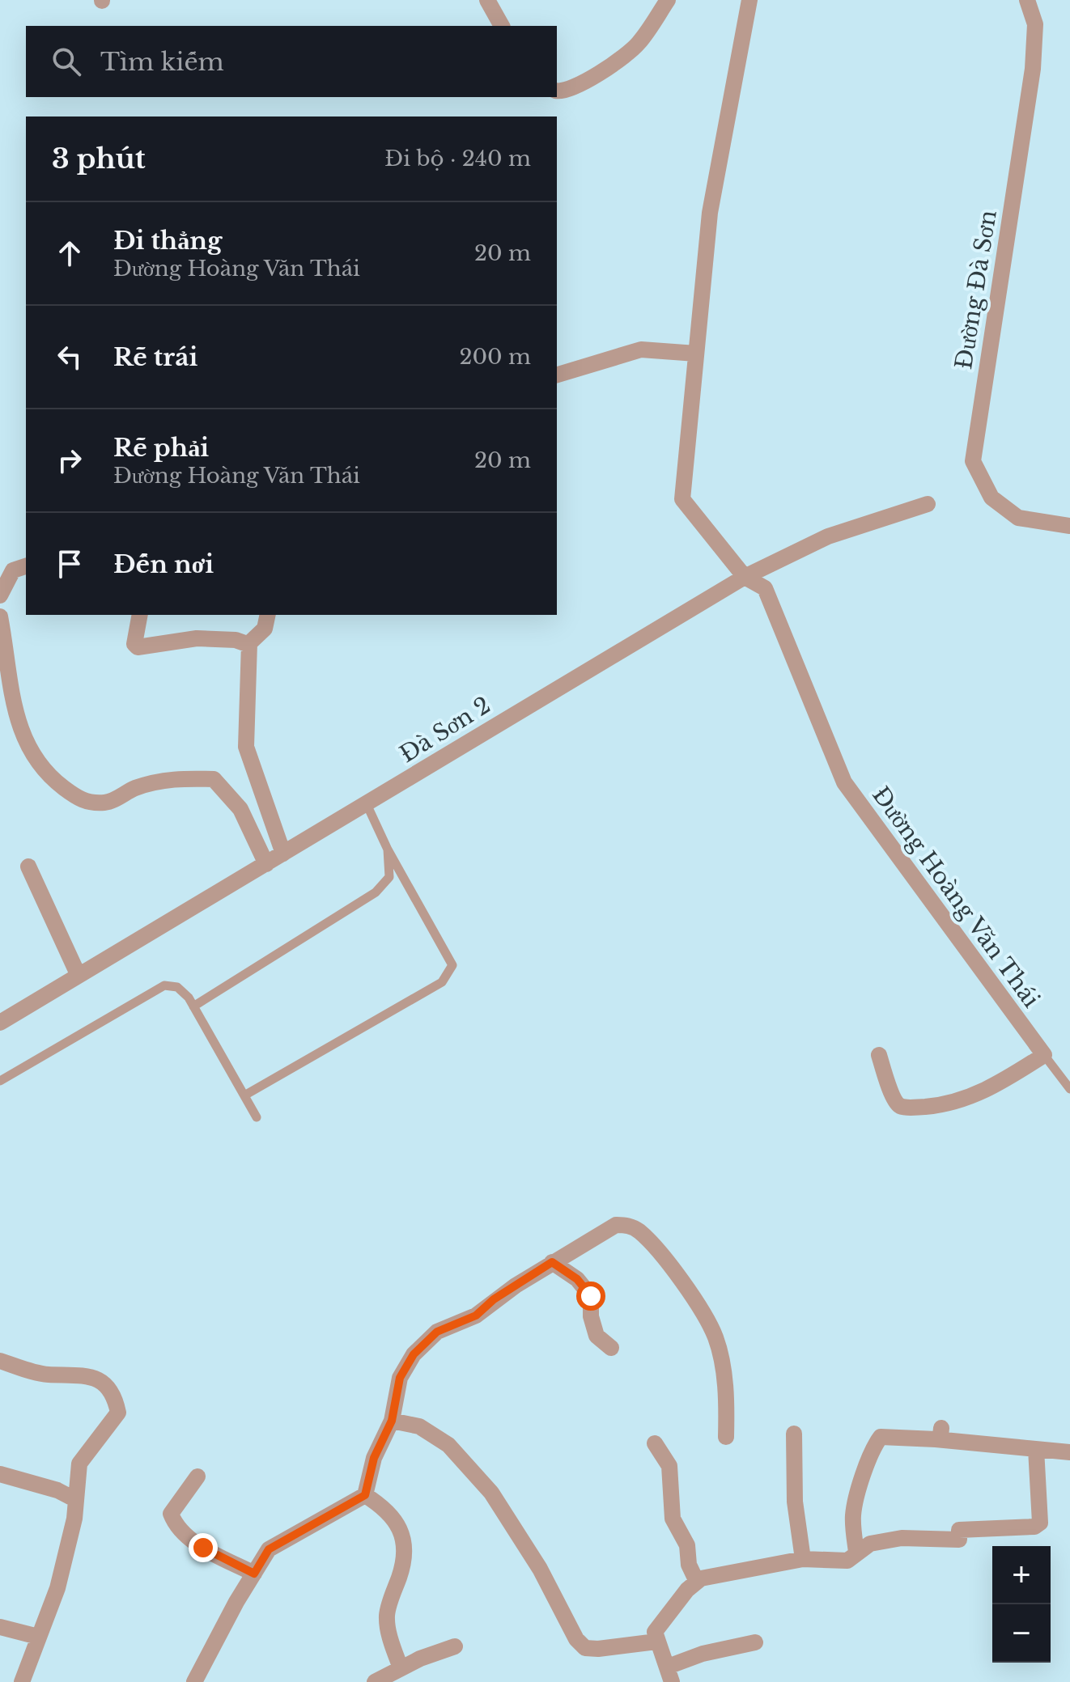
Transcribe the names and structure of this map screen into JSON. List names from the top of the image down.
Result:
{
  "streets": {
    "street": ["Đường Đà Sơn", "Đà Sơn 2", "Đường Hoàng Văn Thái"]
  },
  "crossings": [
    ["Đà Sơn 2", "Đường Hoàng Văn Thái"]
  ],
  "page": {
    "search": "Tìm kiếm",
    "heading": ["3 phút", "Đi bộ · 240 m"],
    "list": [
      ["Đi thẳng", "Đường Hoàng Văn Thái", "20 m"],
      ["Rẽ trái", "200 m"],
      ["Rẽ phải", "Đường Hoàng Văn Thái", "20 m"],
      "Đến nơi"
    ],
    "map_buttons": ["+", "−"]
  }
}
